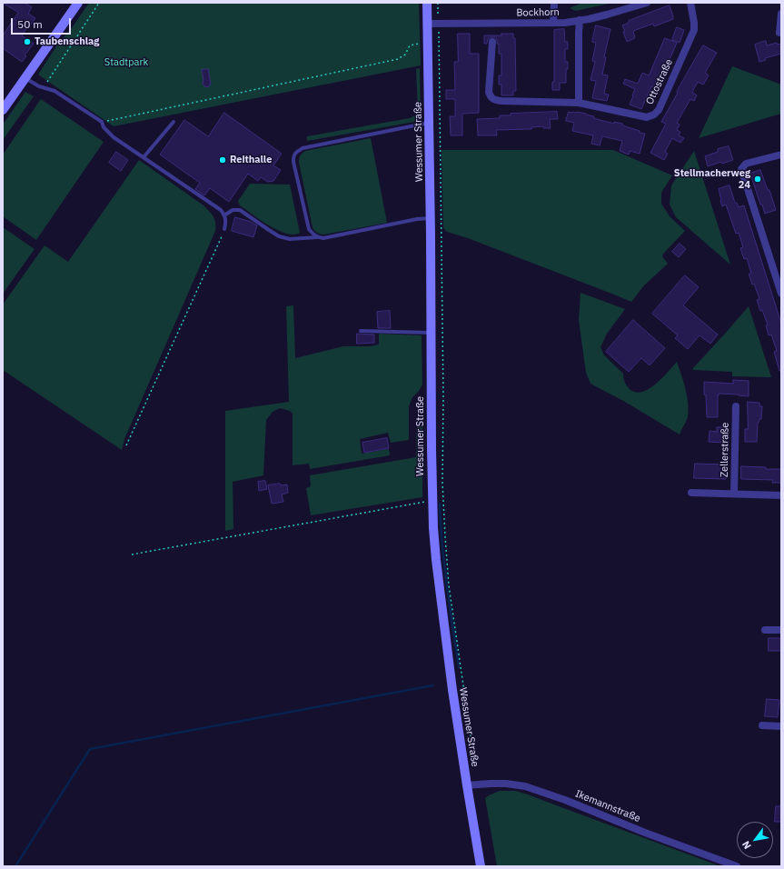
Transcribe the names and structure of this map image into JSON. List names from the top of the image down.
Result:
{
  "streets": {
    "main road": ["Wessumer Straße"],
    "street": [
      "Bockhorn",
      "Ottostraße",
      "Zellerstraße",
      "Ikemannstraße"
    ]
  },
  "crossings": [
    ["Bockhorn", "Wessumer Straße"],
    ["Wessumer Straße", "Ikemannstraße"]
  ],
  "parks": ["Stadtpark"],
  "places": ["Taubenschlag", "Reithalle", "Stellmacherweg 24"],
  "scale_bar": "50 m",
  "north": "bottom left"
}
